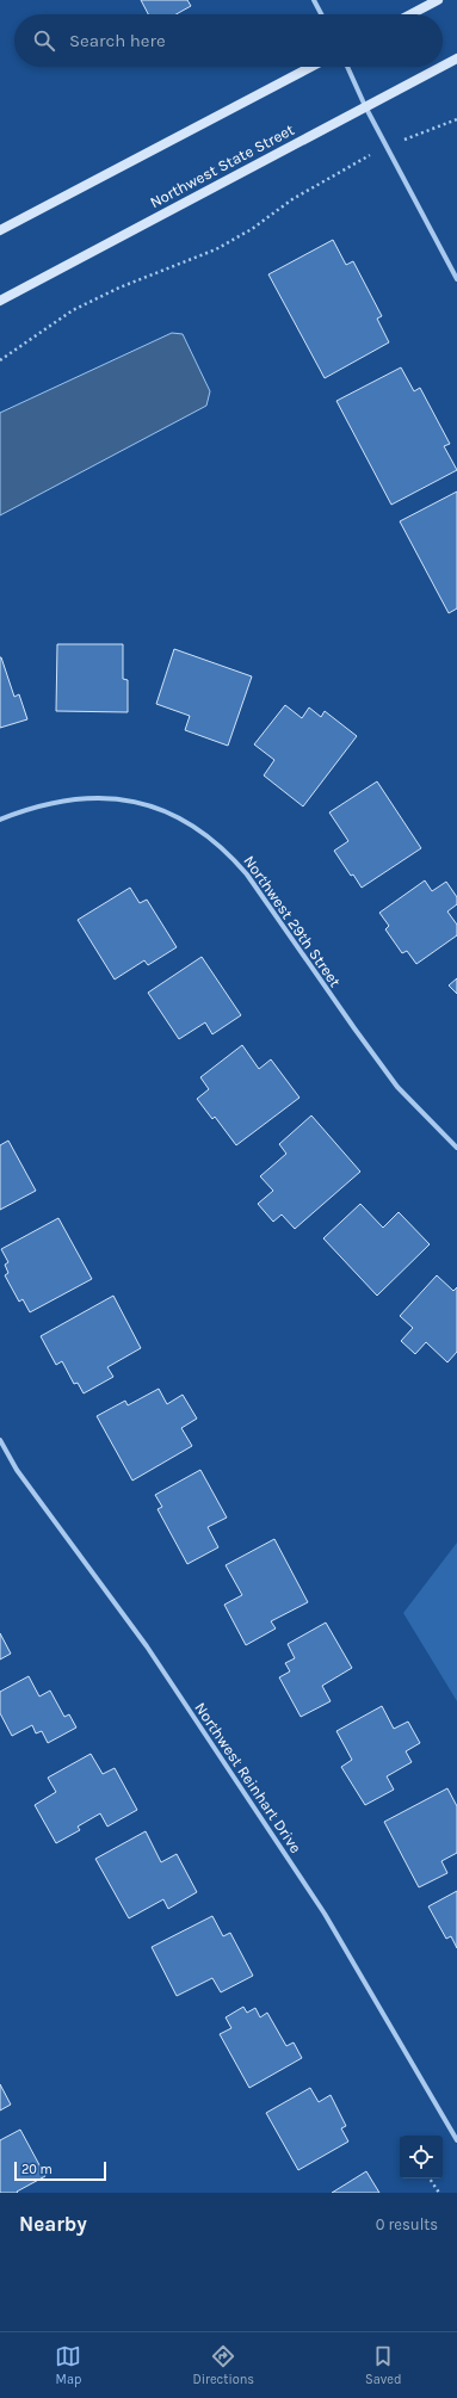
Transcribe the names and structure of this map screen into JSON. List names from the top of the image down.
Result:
{
  "streets": {
    "main road": ["Northwest State Street"],
    "street": ["Northwest 29th Street", "Northwest Reinhart Drive"]
  },
  "scale_bar": "20 m",
  "page": {
    "search": "Search here",
    "scale": "20 m",
    "heading": ["Nearby", "0 results"],
    "nav": ["Map", "Directions", "Saved"]
  }
}
